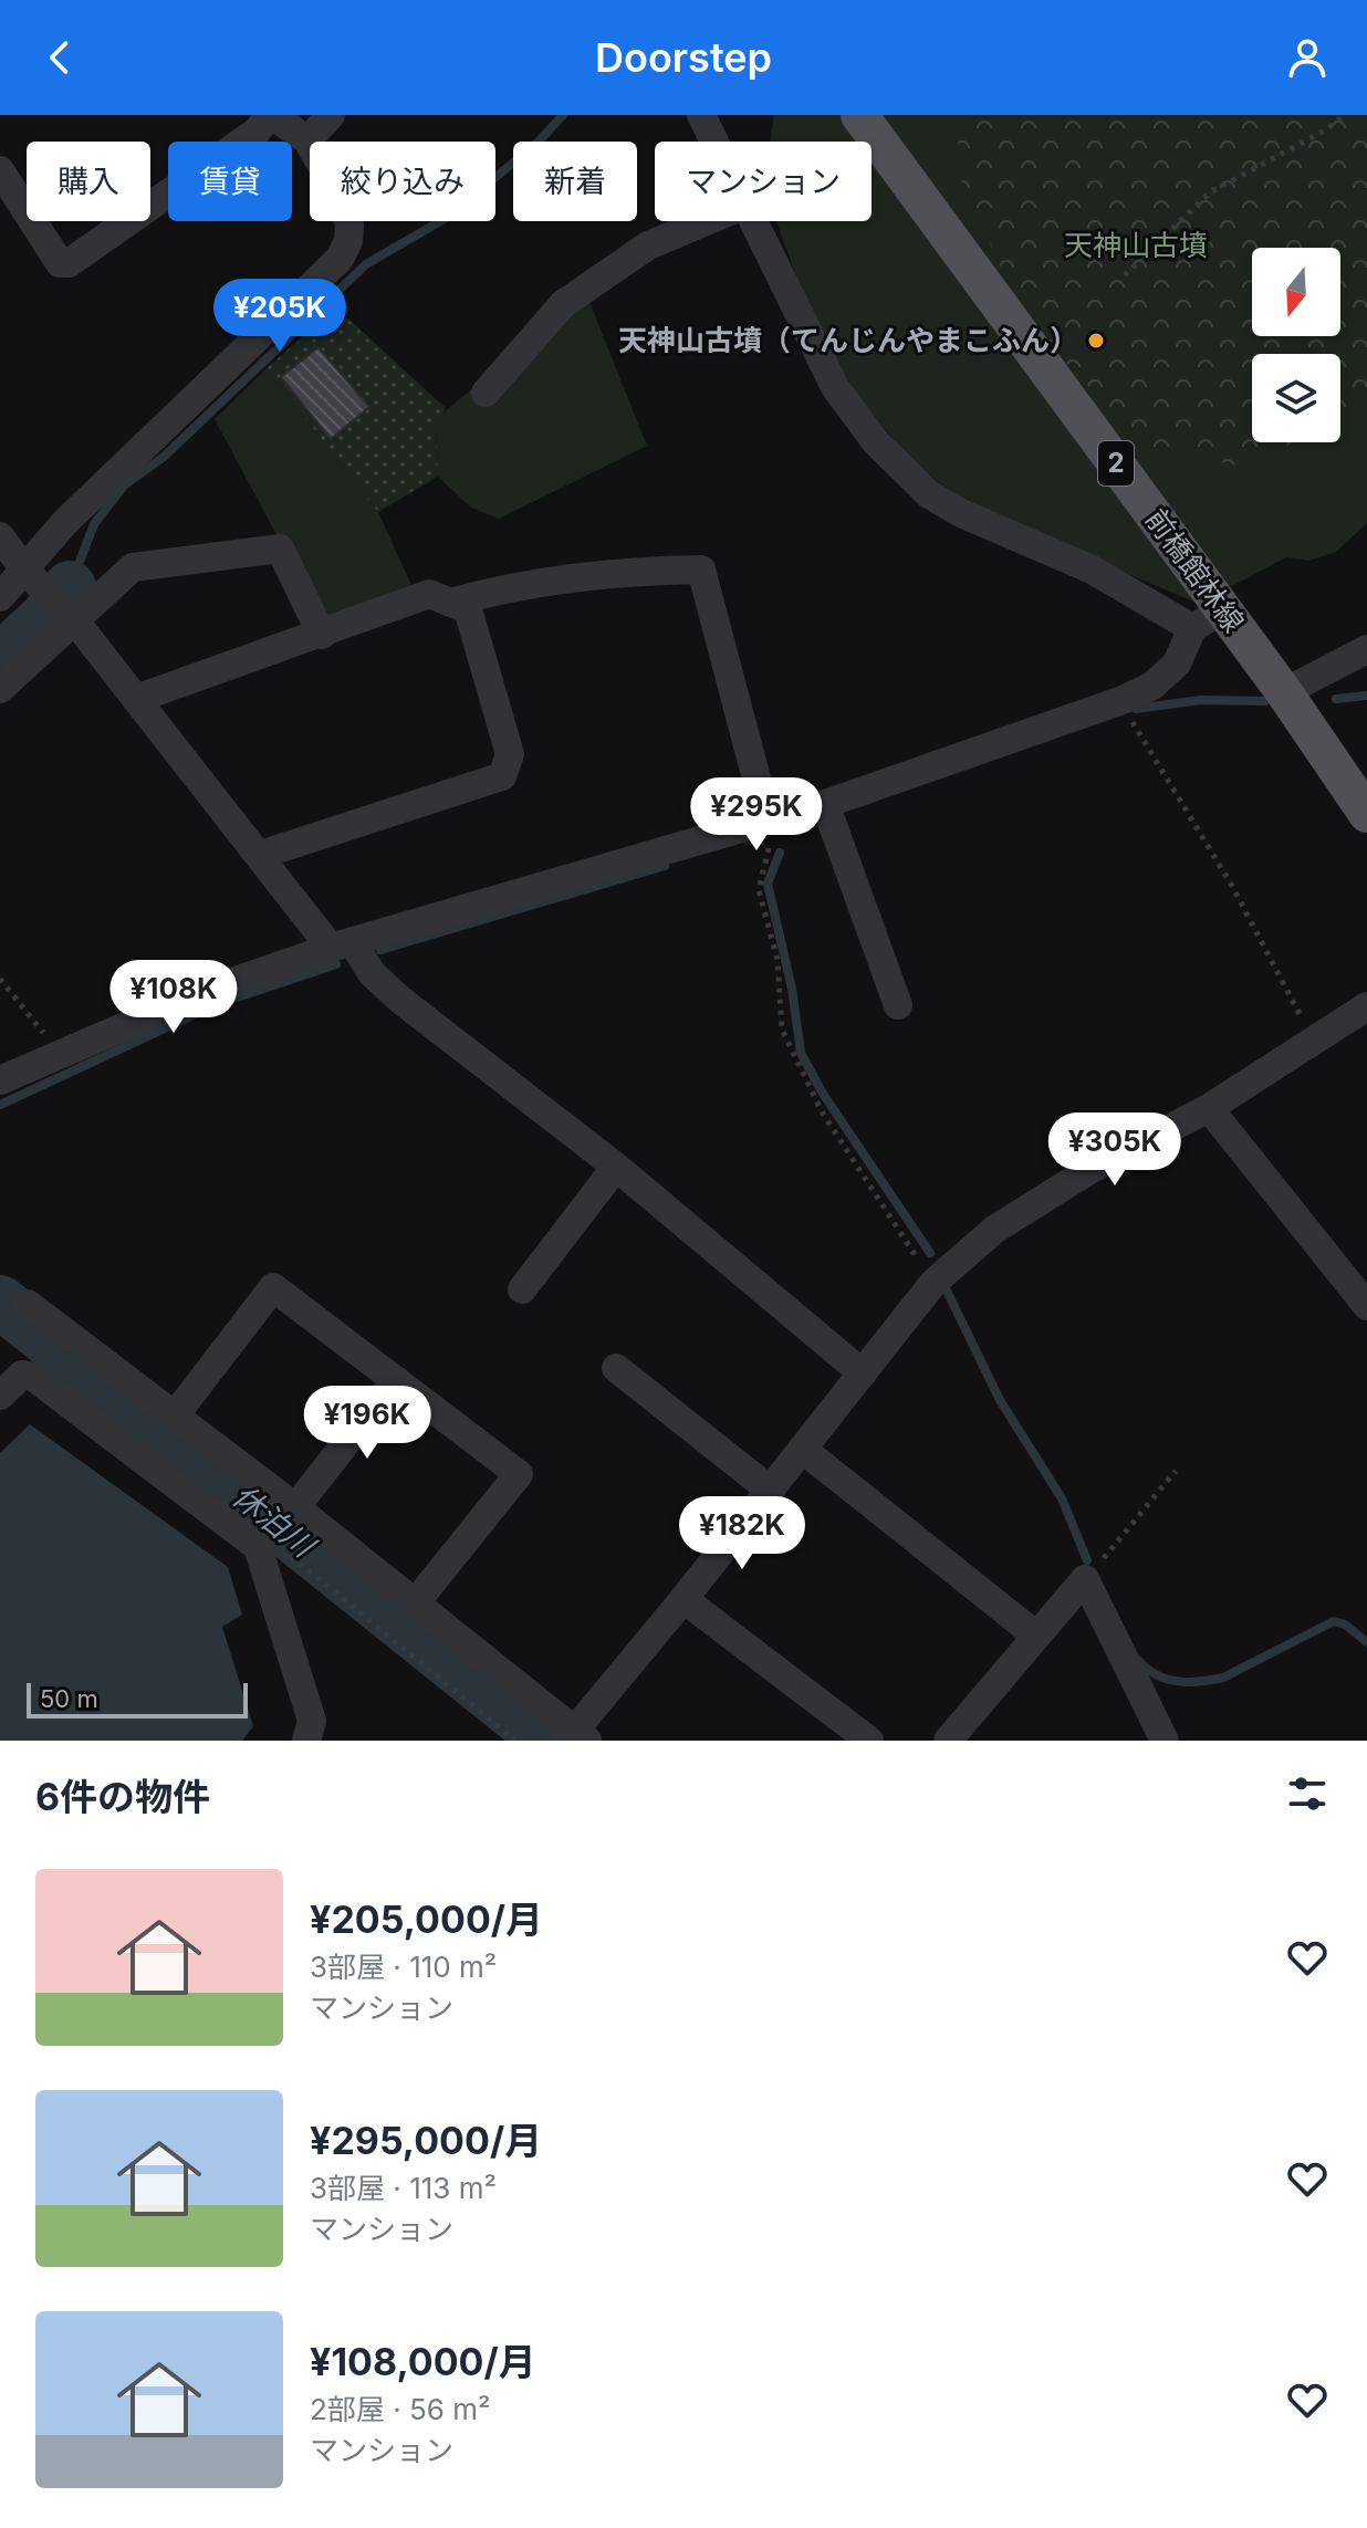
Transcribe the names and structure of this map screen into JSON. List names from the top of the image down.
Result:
{
  "streets": {
    "main road": ["2", "前橋館林線"]
  },
  "water": ["休泊川"],
  "parks": ["天神山古墳"],
  "places": ["天神山古墳（てんじんやまこふん）"],
  "scale_bar": "50 m",
  "north": "bottom",
  "page": {
    "header": "Doorstep",
    "chip": [
      "購入",
      "賃貸",
      "絞り込み",
      "新着",
      "マンション"
    ],
    "price": [
      "¥205K",
      "¥295K",
      "¥108K",
      "¥305K",
      "¥196K",
      "¥182K"
    ],
    "scale": "50 m",
    "heading": "6件の物件",
    "list": [
      {
        "name": "¥205,000/月",
        "note": "3部屋 · 110 m² · マンション"
      },
      {
        "name": "¥295,000/月",
        "note": "3部屋 · 113 m² · マンション"
      },
      {
        "name": "¥108,000/月",
        "note": "2部屋 · 56 m² · マンション"
      }
    ]
  }
}
